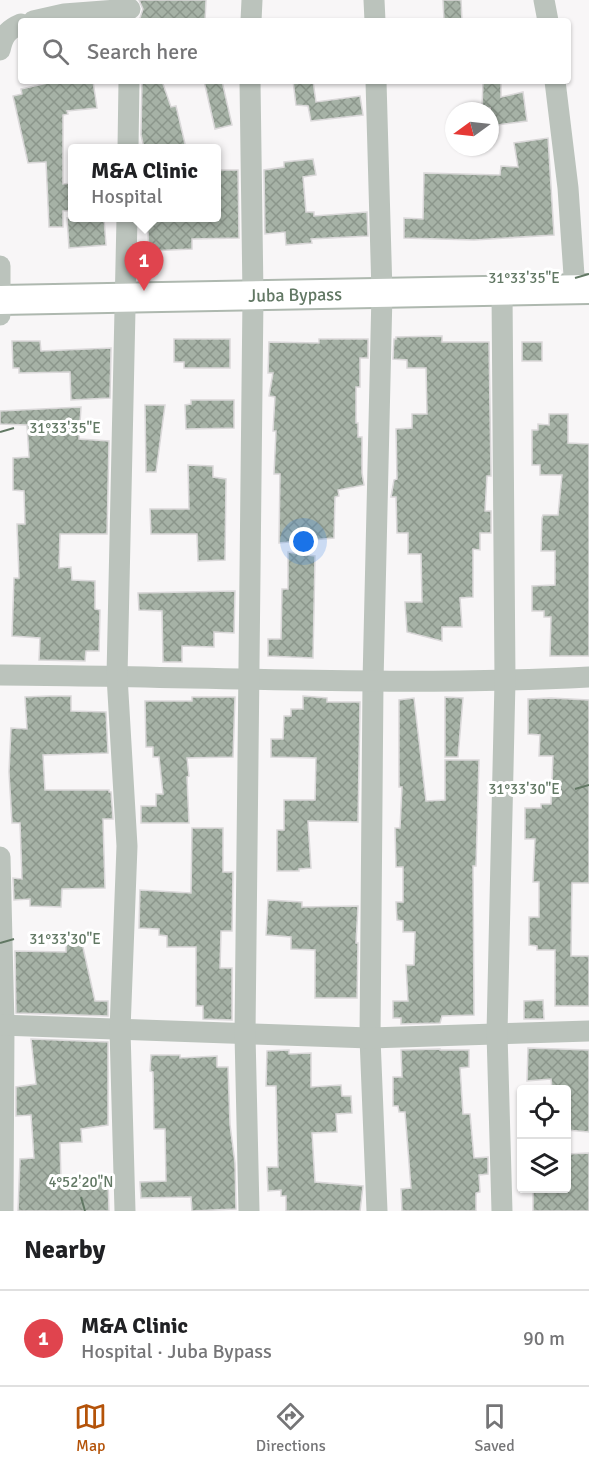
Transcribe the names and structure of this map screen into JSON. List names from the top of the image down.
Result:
{
  "streets": {
    "main road": ["Juba Bypass"]
  },
  "north": "left",
  "page": {
    "search": "Search here",
    "popup": ["M&A Clinic", "Hospital"],
    "pins": "1",
    "heading": "Nearby",
    "list": [
      {
        "mark": "1",
        "name": "M&A Clinic",
        "note": "Hospital · Juba Bypass",
        "value": "90 m"
      }
    ],
    "nav": ["Map", "Directions", "Saved"]
  },
  "coordinates": ["31°33'35\"E", "31°33'30\"E", "4°52'20\"N"]
}
